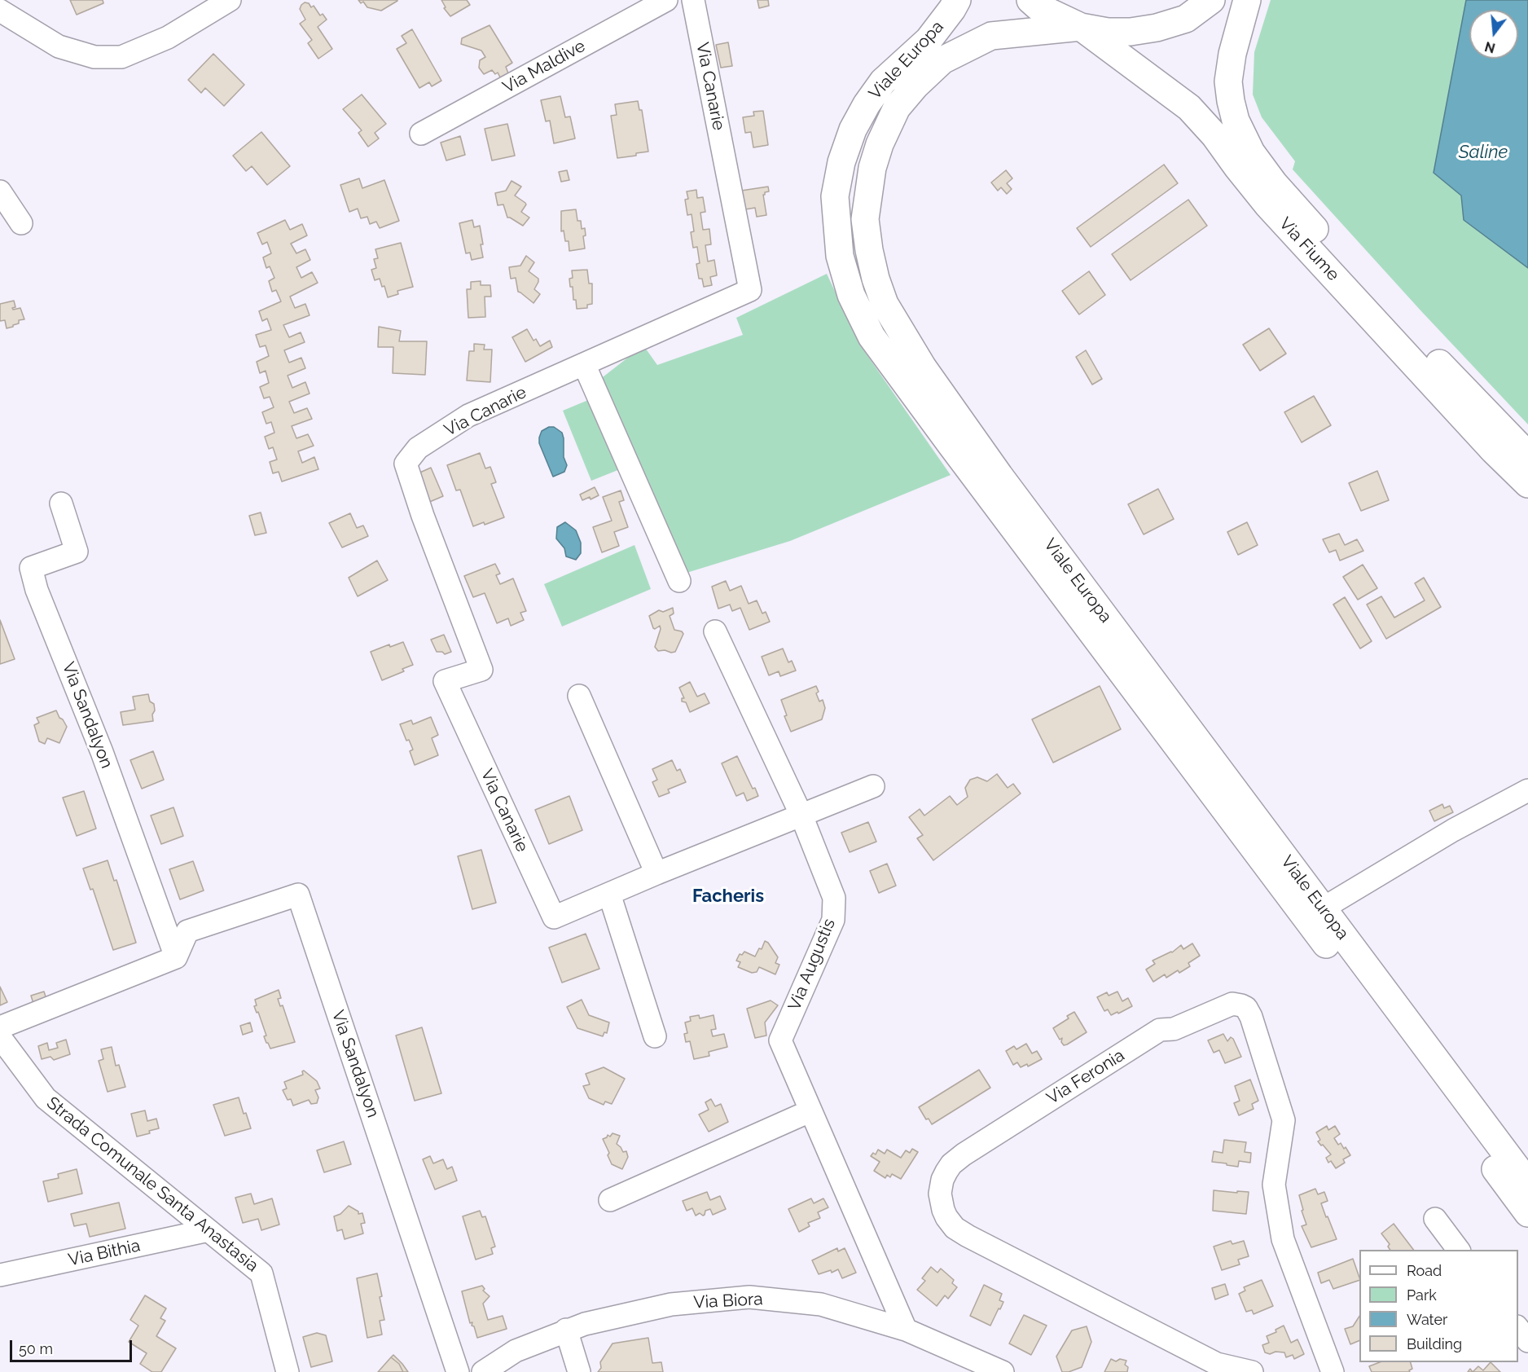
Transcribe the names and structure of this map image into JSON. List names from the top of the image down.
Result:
{
  "streets": {
    "main road": ["Viale Europa", "Via Fiume"],
    "street": [
      "Via Maldive",
      "Via Canarie",
      "Via Sandalyon",
      "Via Augustis",
      "Via Feronia",
      "Strada Comunale Santa Anastasia",
      "Via Bithia",
      "Via Biora"
    ]
  },
  "crossings": [
    ["Viale Europa", "Via Fiume"],
    ["Via Augustis", "Via Biora"],
    ["Strada Comunale Santa Anastasia", "Via Bithia"]
  ],
  "districts": ["Facheris"],
  "water": ["Saline"],
  "legend": [
    "Road",
    "Park",
    "Water",
    "Building"
  ],
  "scale_bar": "50 m",
  "north": "bottom"
}
